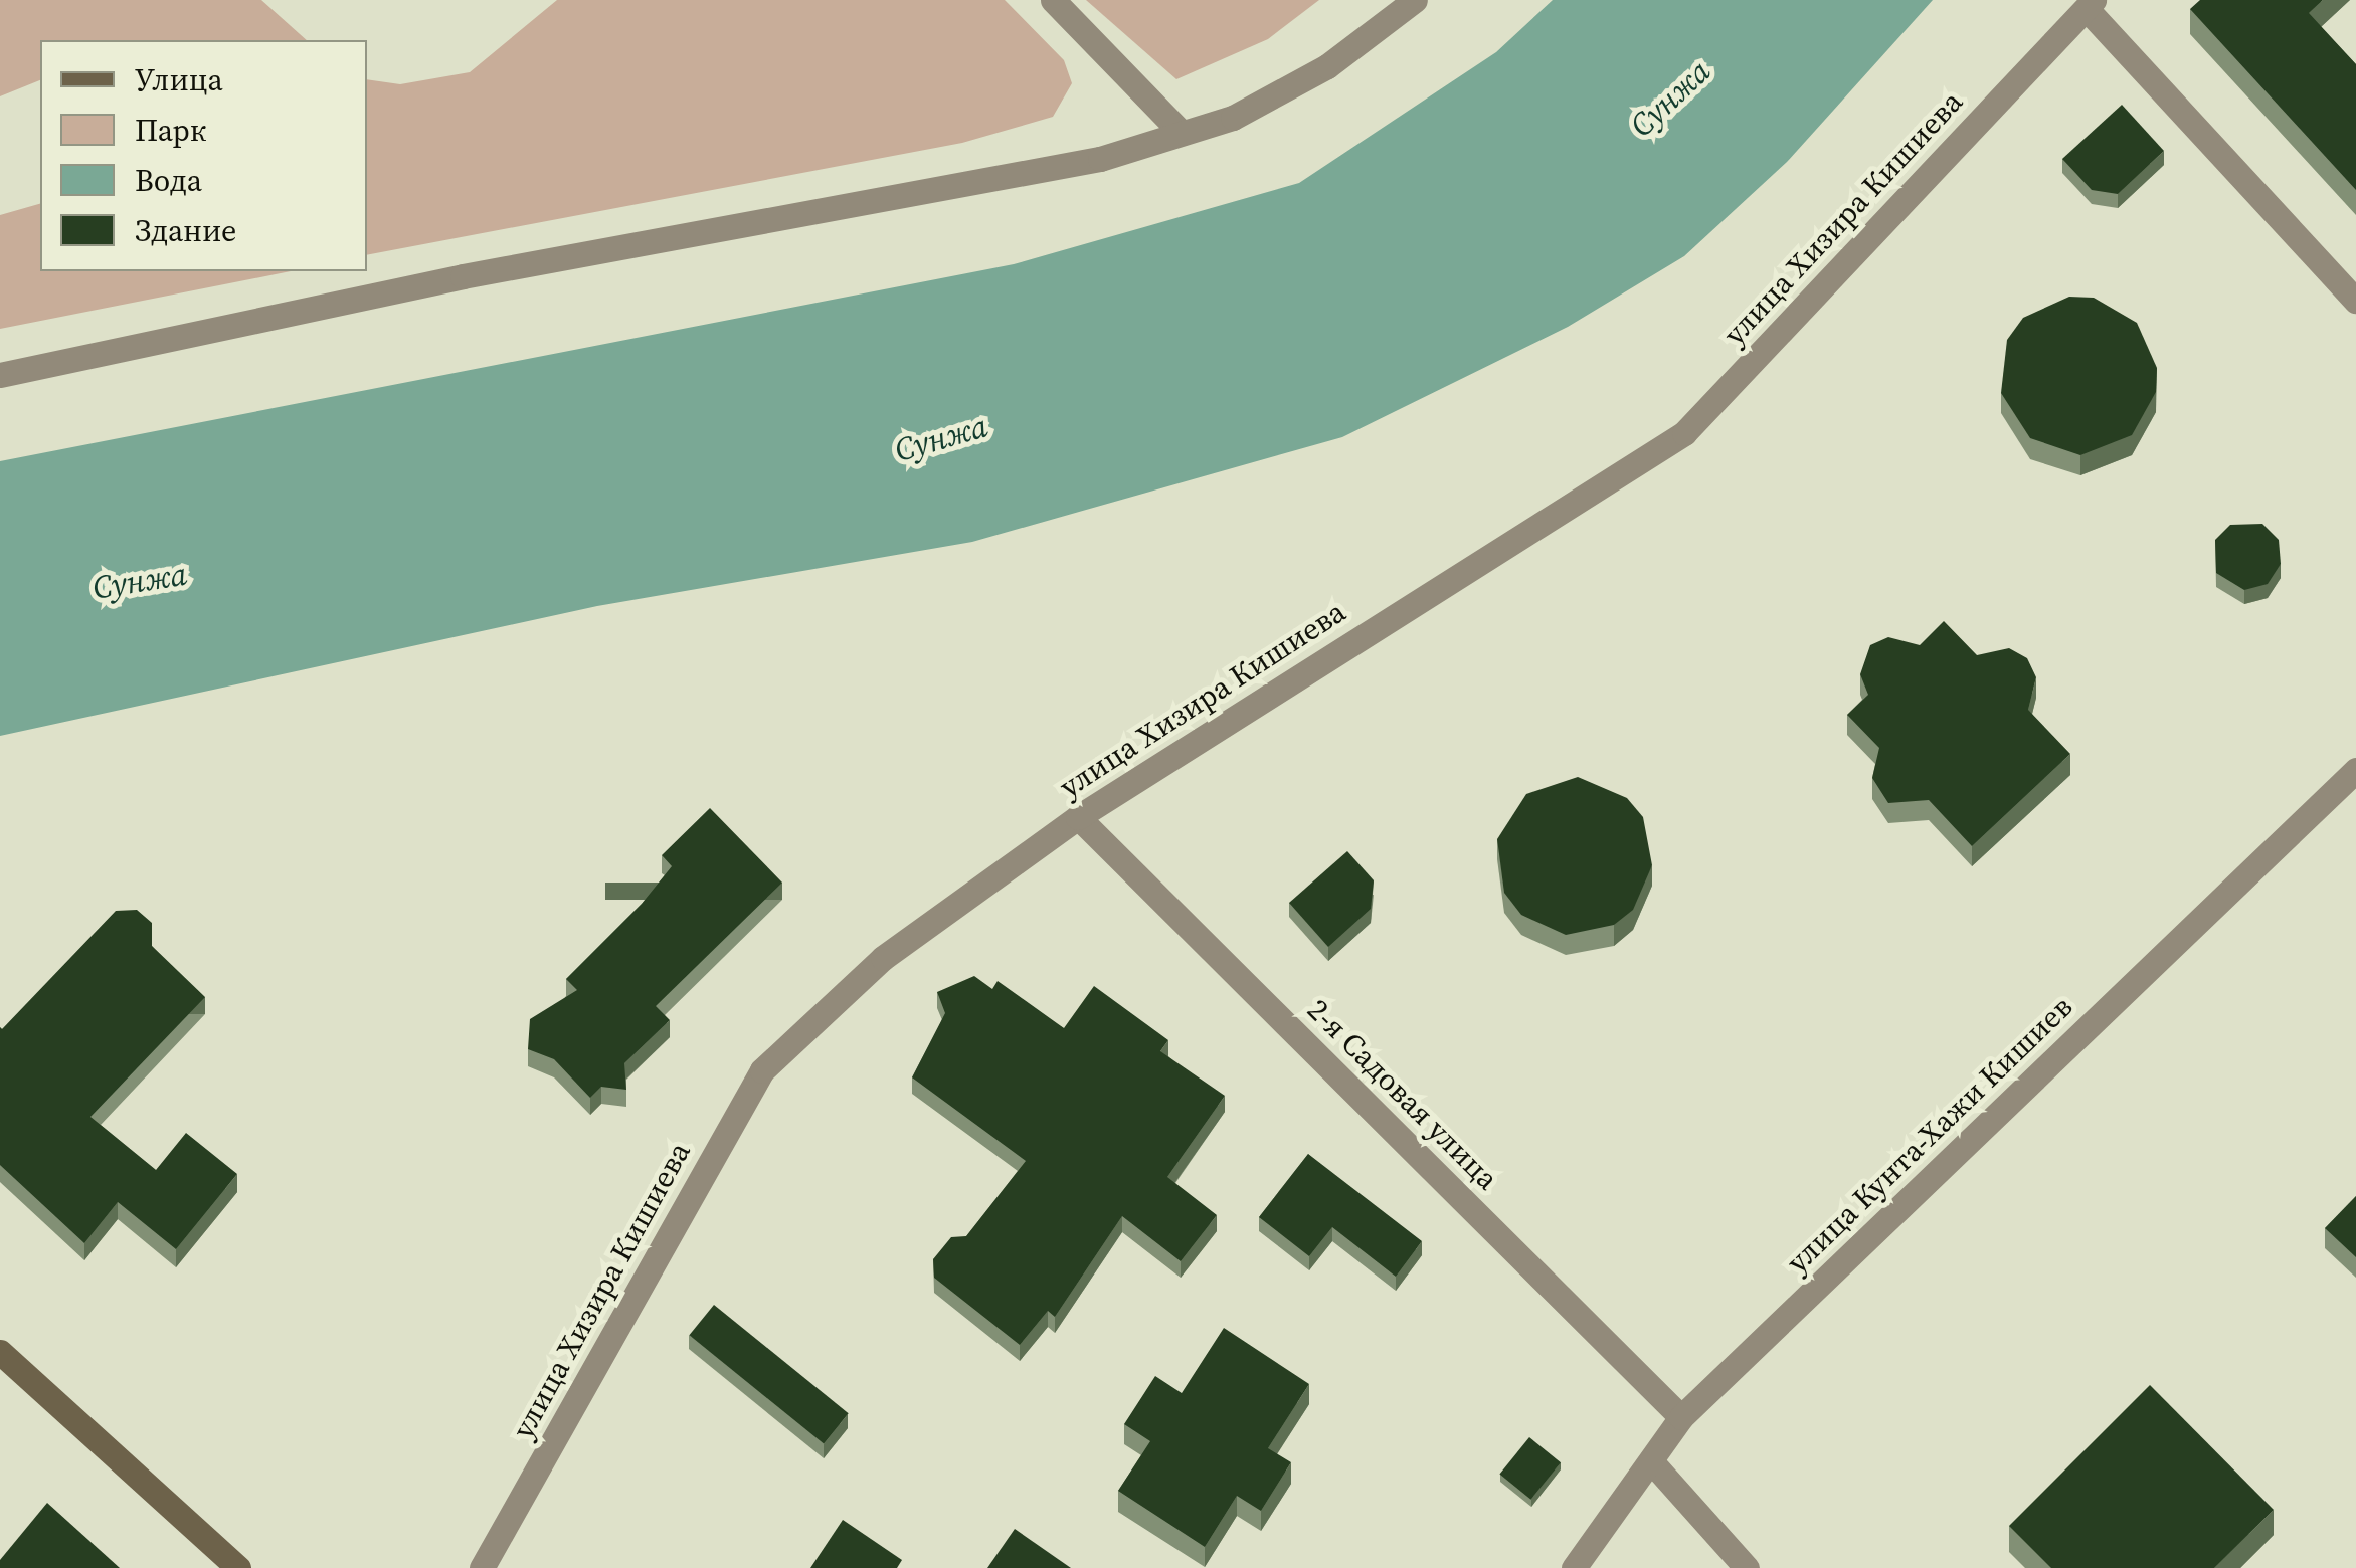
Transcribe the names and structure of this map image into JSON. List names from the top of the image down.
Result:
{
  "streets": {
    "street": ["улица Хизира Кишиева", "2-я Садовая улица", "улица Кунта-Хажи Кишиев"]
  },
  "crossings": [
    ["улица Хизира Кишиева", "2-я Садовая улица"],
    ["2-я Садовая улица", "улица Кунта-Хажи Кишиев"]
  ],
  "water": ["Сунжа"],
  "legend": [
    "Улица",
    "Парк",
    "Вода",
    "Здание"
  ]
}
